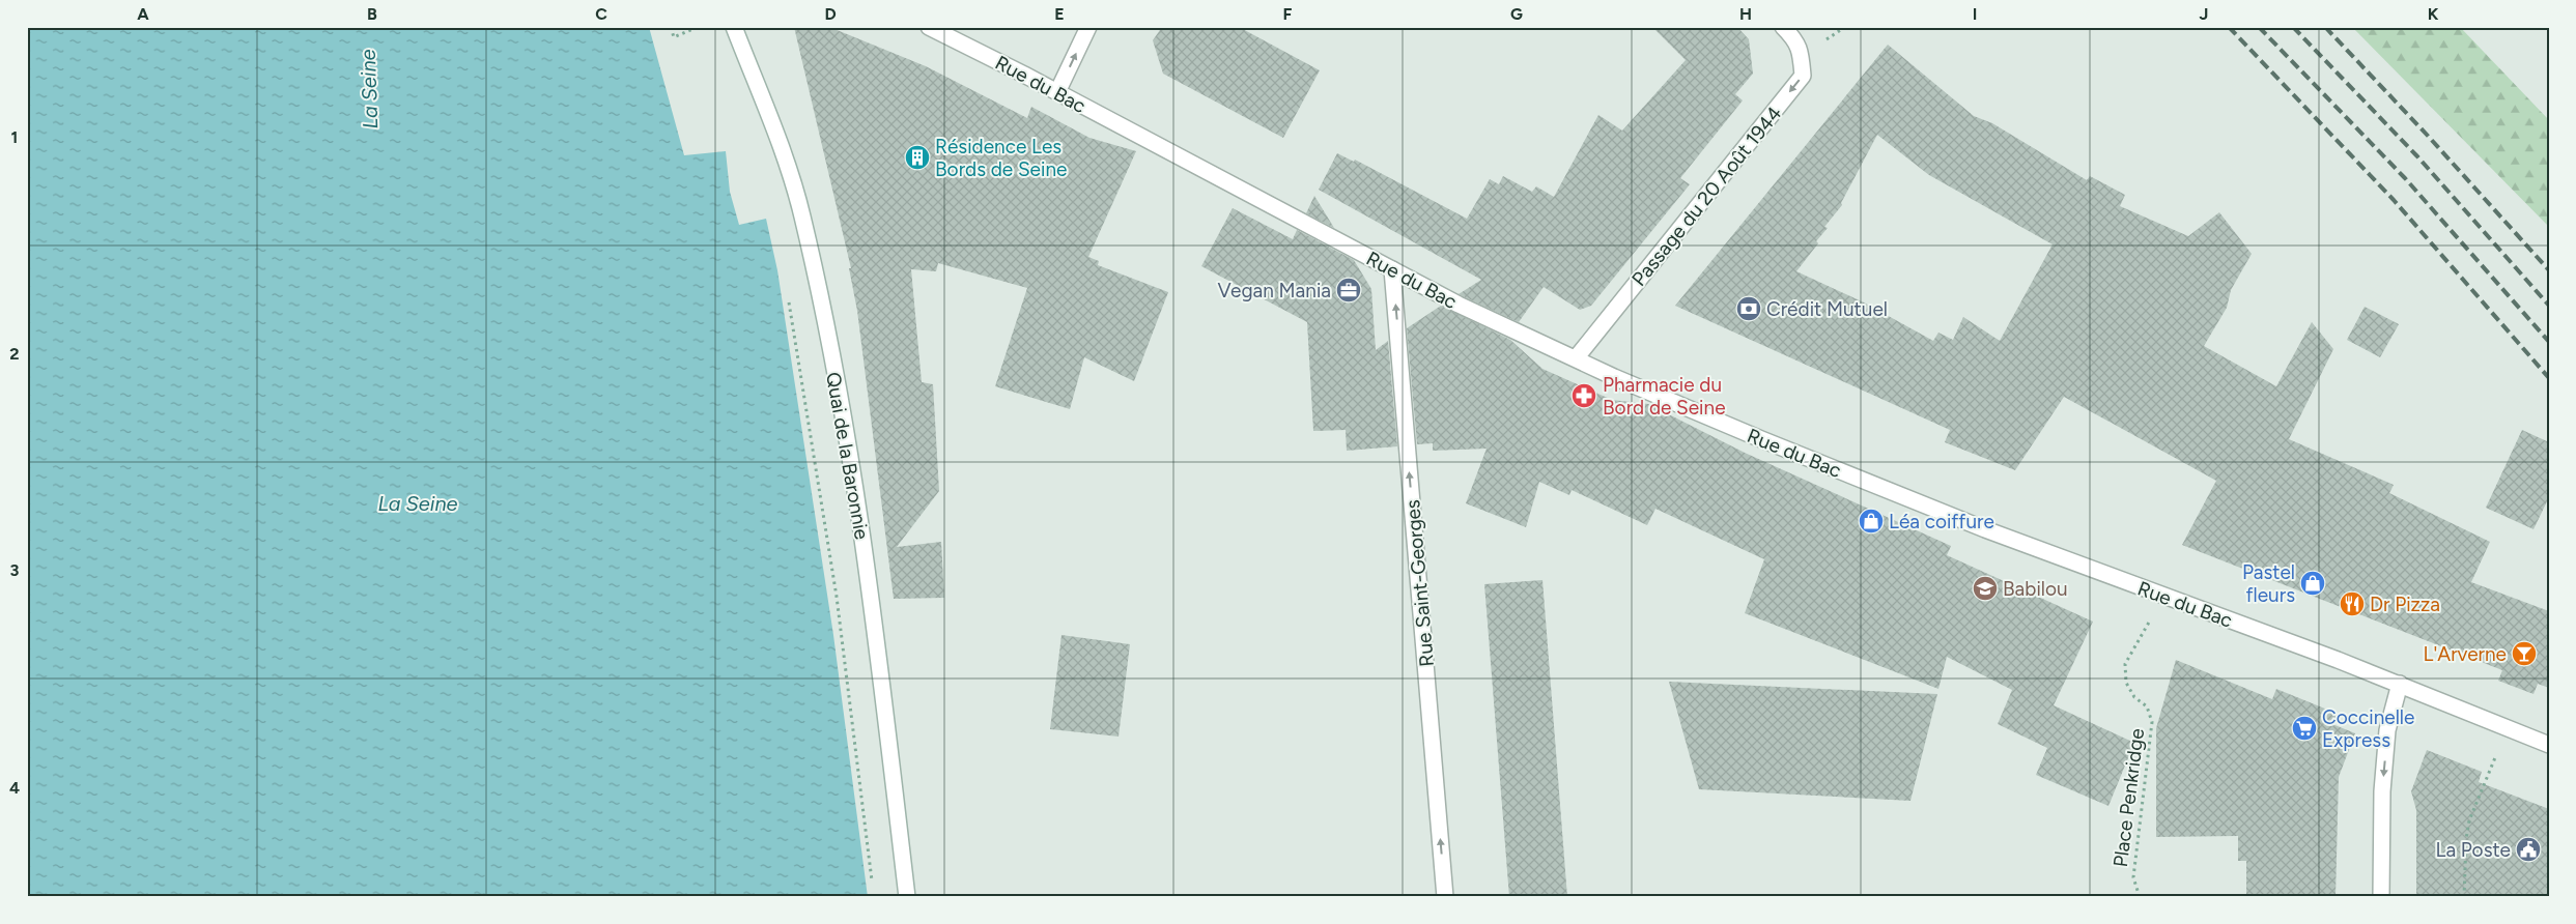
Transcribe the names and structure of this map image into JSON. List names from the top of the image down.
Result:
{
  "streets": {
    "street": [
      "Rue du Bac",
      "Passage du 20 Août 1944",
      "Quai de la Baronnie",
      "Rue Saint-Georges"
    ],
    "path": ["Place Penkridge"]
  },
  "crossings": [
    ["Rue du Bac", "Passage du 20 Août 1944"],
    ["Rue du Bac", "Rue Saint-Georges"],
    ["Rue du Bac", "Place Penkridge"]
  ],
  "one_way": ["Passage du 20 Août 1944", "Rue Saint-Georges"],
  "water": ["La Seine"],
  "places": {
    "building": ["Résidence Les Bords de Seine"],
    "office": ["Vegan Mania"],
    "bank": ["Crédit Mutuel"],
    "pharmacy": ["Pharmacie du Bord de Seine"],
    "shop": ["Léa coiffure", "Pastel fleurs"],
    "school or university": ["Babilou"],
    "restaurant": ["Dr Pizza"],
    "bar": ["L'Arverne"],
    "supermarket": ["Coccinelle Express"],
    "public building": ["La Poste"]
  },
  "grid": {
    "columns": [
      "A",
      "B",
      "C",
      "D",
      "E",
      "F",
      "G",
      "H",
      "I",
      "J",
      "K"
    ],
    "rows": [
      "1",
      "2",
      "3",
      "4"
    ]
  }
}
